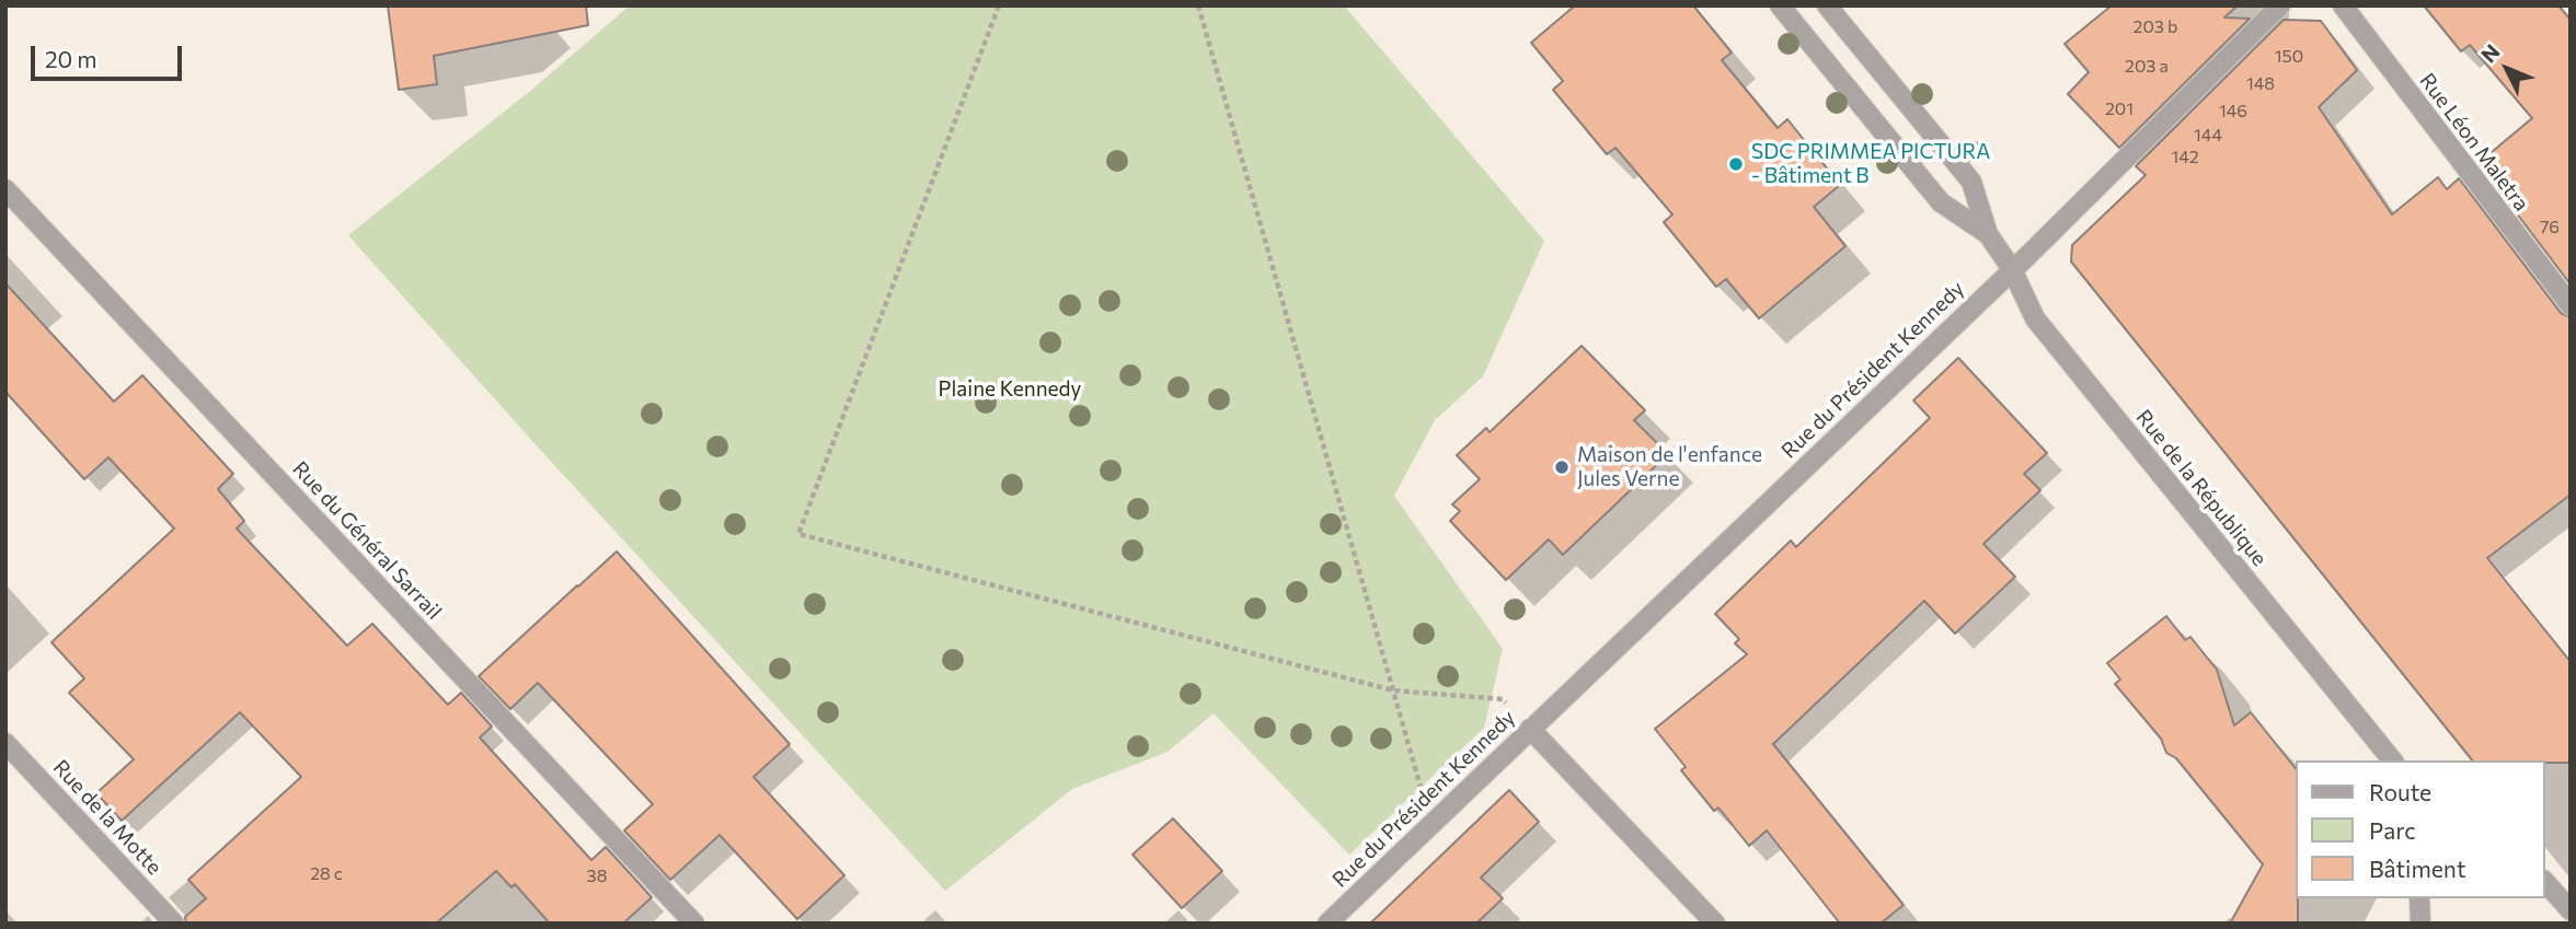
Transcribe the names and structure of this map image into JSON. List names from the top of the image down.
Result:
{
  "streets": {
    "street": [
      "Rue Léon Maletra",
      "Rue du Président Kennedy",
      "Rue de la République",
      "Rue du Général Sarrail",
      "Rue de la Motte"
    ]
  },
  "crossings": [
    ["Rue du Président Kennedy", "Rue de la République"]
  ],
  "parks": ["Plaine Kennedy"],
  "places": ["SDC PRIMMEA PICTURA - Bâtiment B", "Maison de l'enfance Jules Verne"],
  "house_numbers": [
    "203 b",
    "150",
    "203 a",
    "148",
    "201",
    "146",
    "144",
    "142",
    "76",
    "28 c",
    "38"
  ],
  "legend": ["Route", "Parc", "Bâtiment"],
  "scale_bar": "20 m",
  "north": "top left"
}
